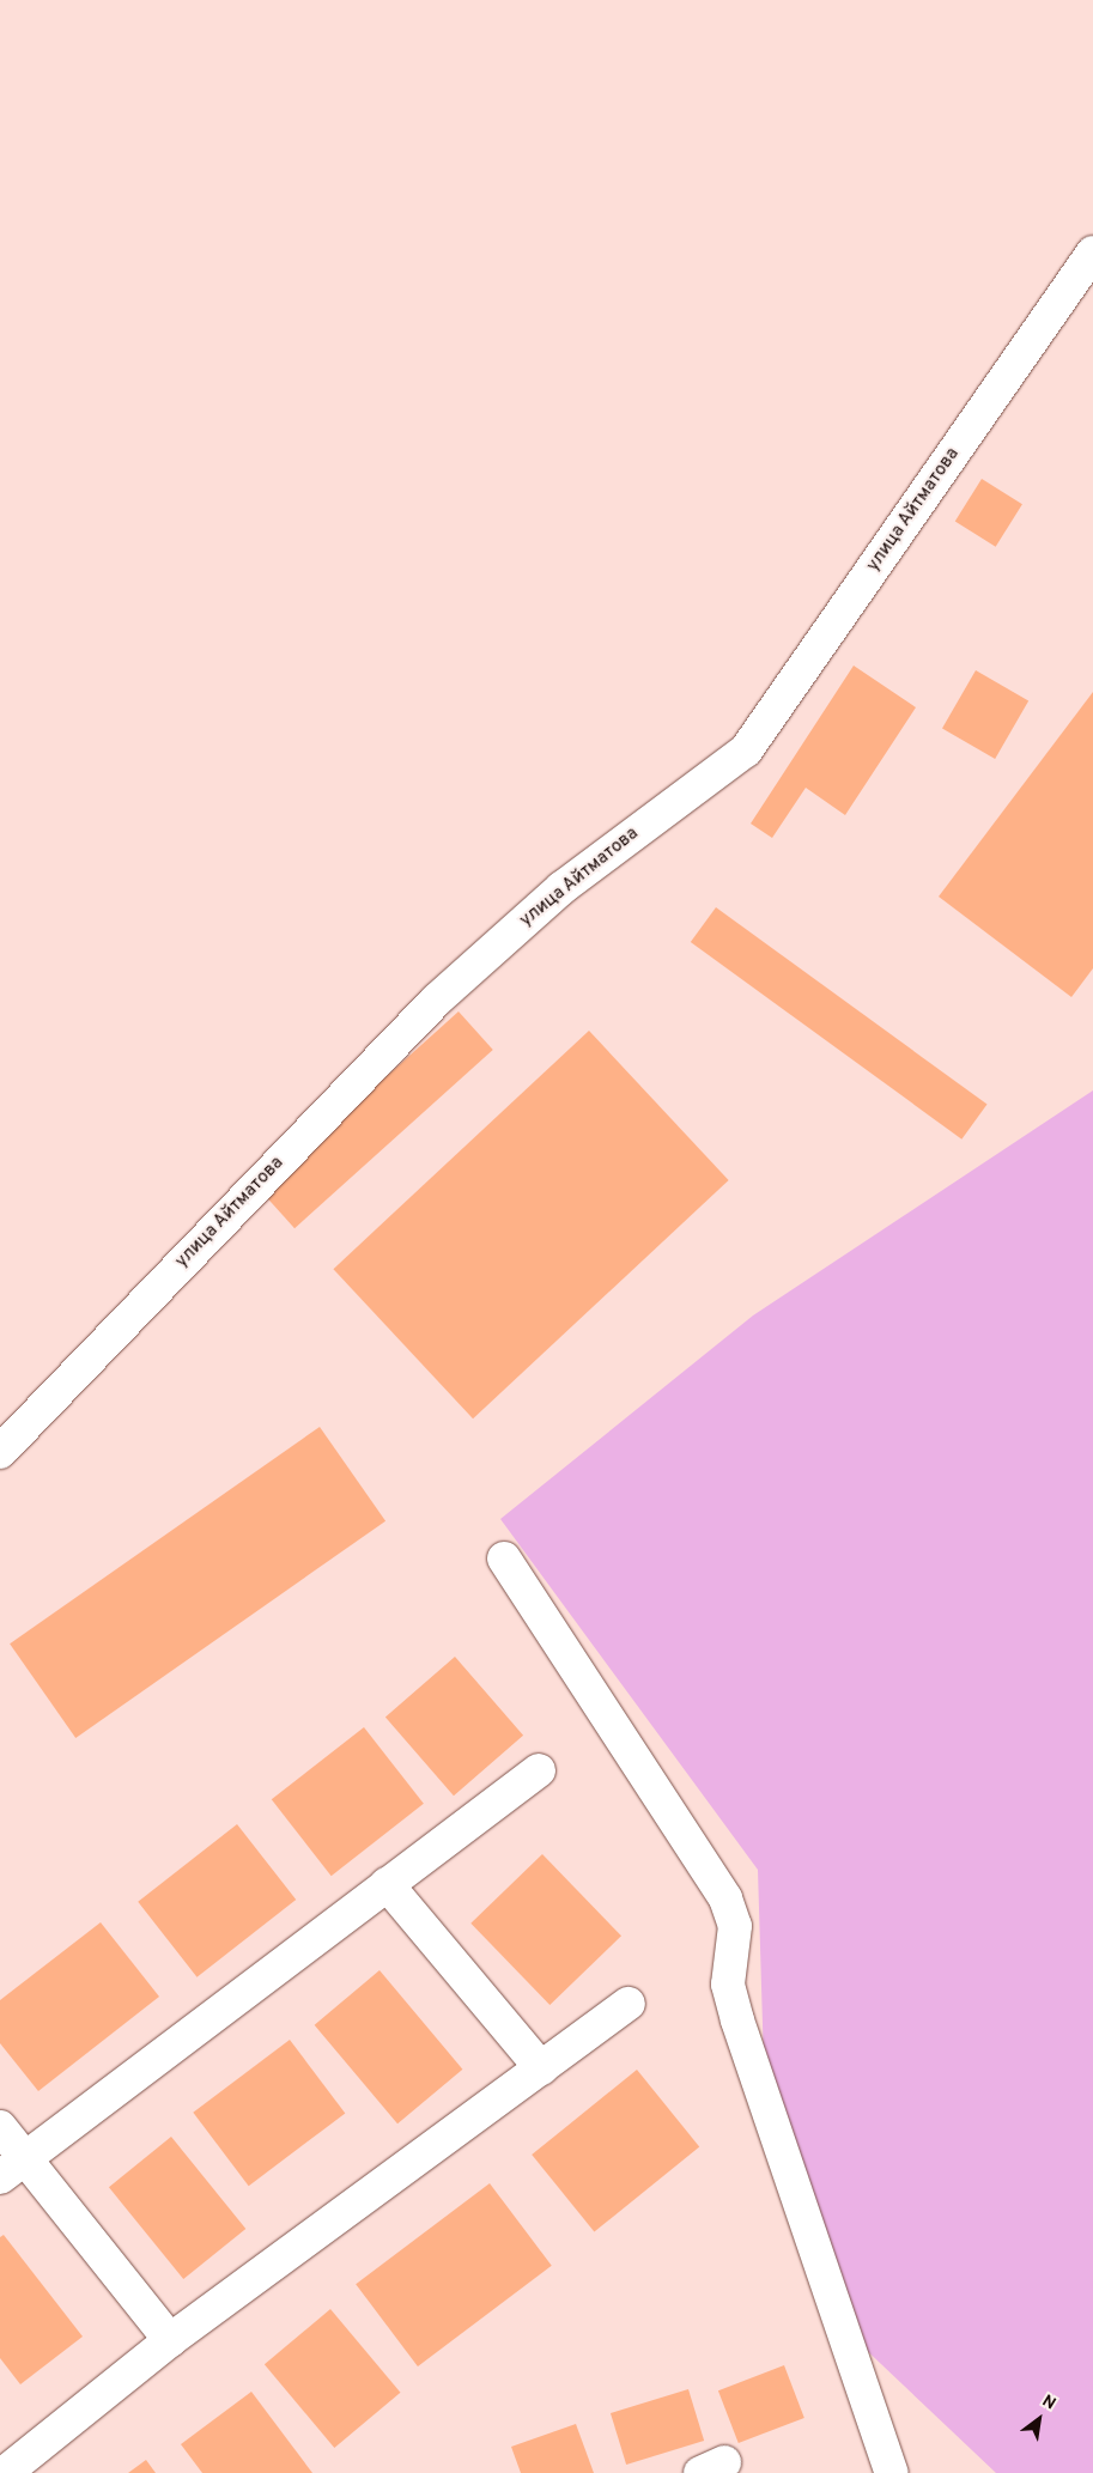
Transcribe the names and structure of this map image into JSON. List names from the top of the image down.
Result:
{
  "streets": {
    "street": ["улица Айтматова"]
  },
  "north": "top right"
}
